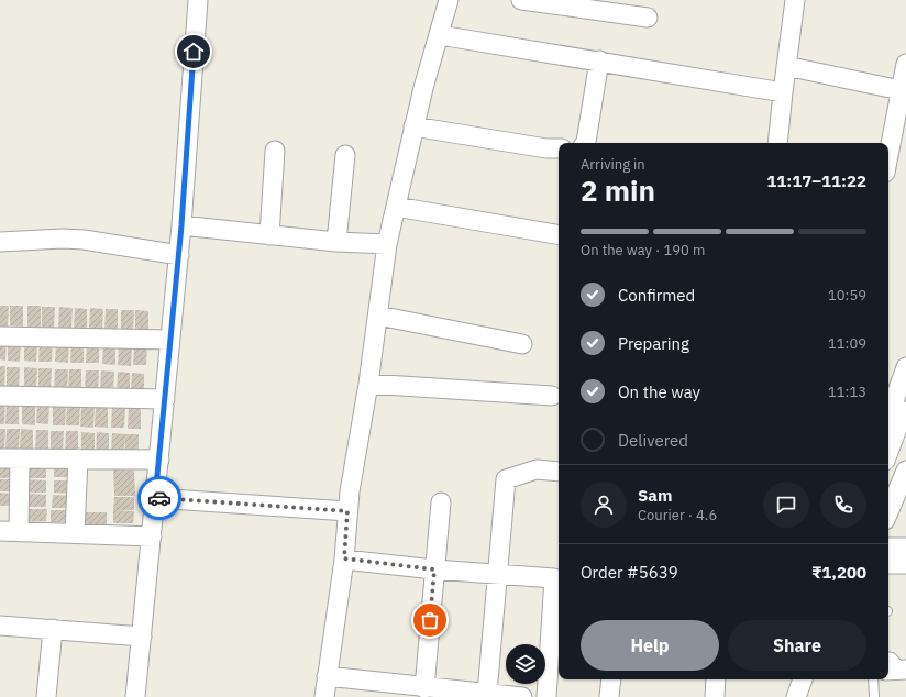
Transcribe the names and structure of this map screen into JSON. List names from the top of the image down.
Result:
{
  "page": {
    "heading": ["2 min", "Arriving in", "11:17–11:22"],
    "panel": [
      "Sam",
      "Courier · 4.6",
      "Order #5639",
      "₹1,200"
    ],
    "bar": "On the way · 190 m",
    "list": [
      ["Confirmed", "10:59"],
      ["Preparing", "11:09"],
      ["On the way", "11:13"],
      "Delivered"
    ],
    "buttons": ["Help", "Share"]
  }
}
